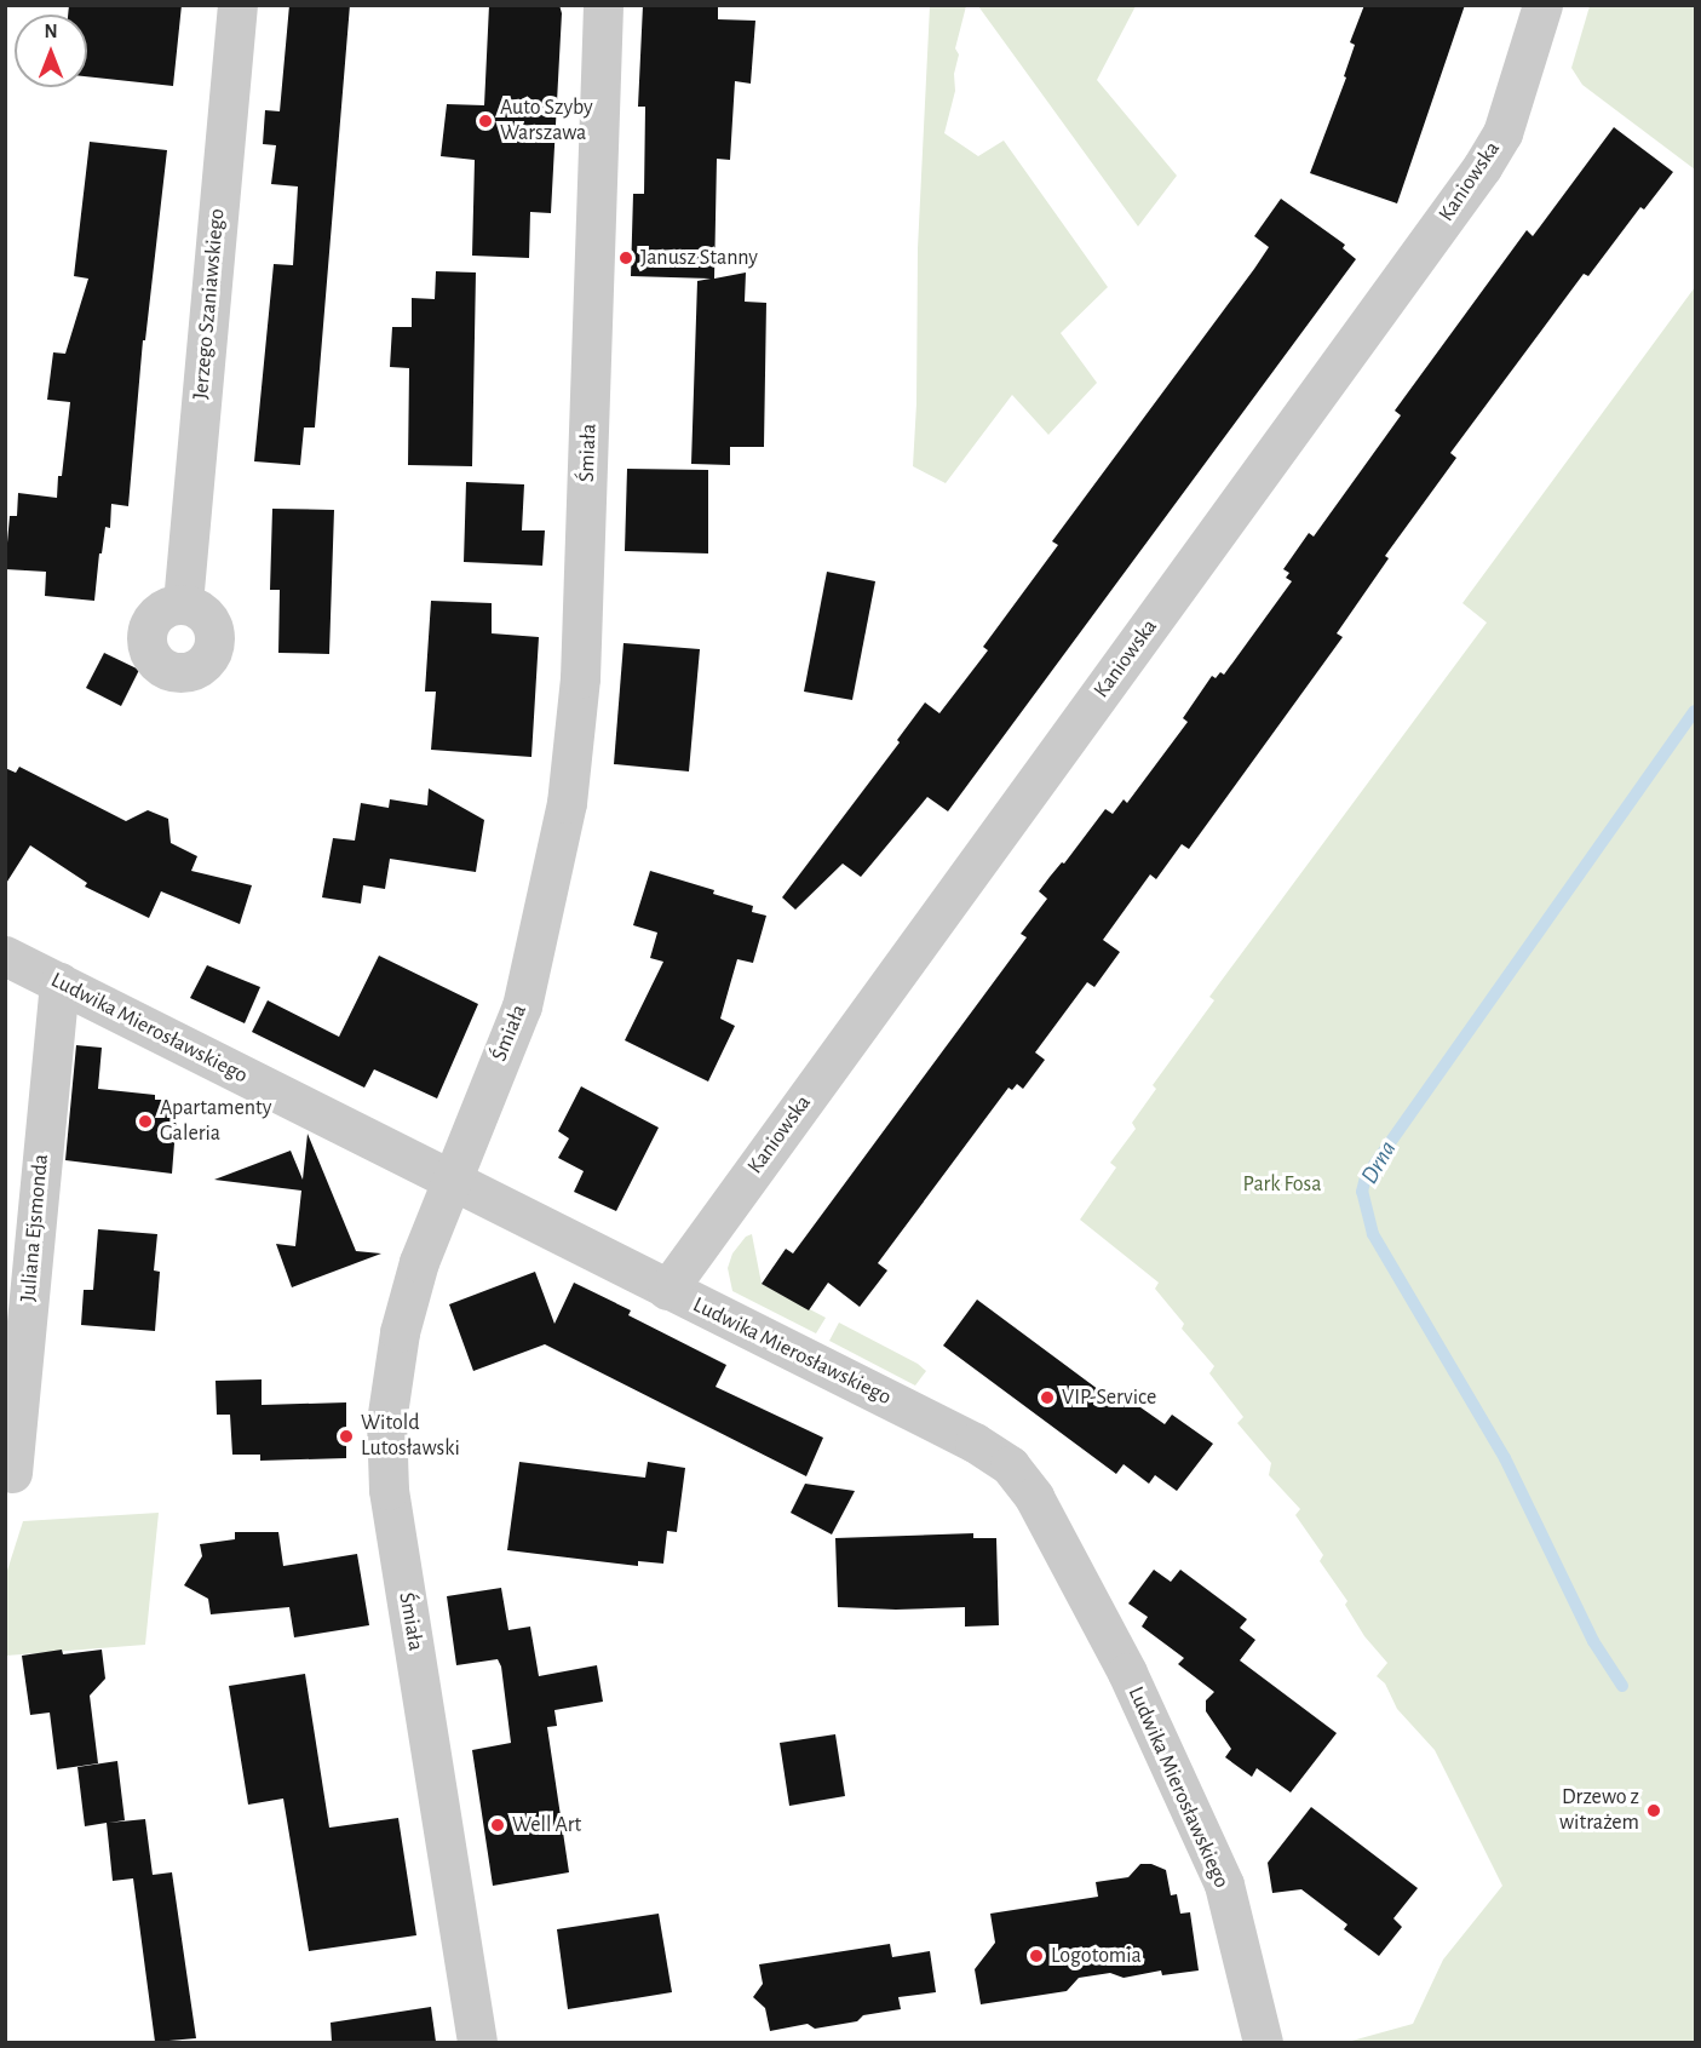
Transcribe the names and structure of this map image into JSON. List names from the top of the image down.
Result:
{
  "streets": {
    "street": [
      "Kaniowska",
      "Jerzego Szaniawskiego",
      "Śmiała",
      "Ludwika Mierosławskiego",
      "Juliana Ejsmonda"
    ]
  },
  "crossings": [
    ["Kaniowska", "Ludwika Mierosławskiego"],
    ["Śmiała", "Ludwika Mierosławskiego"],
    ["Ludwika Mierosławskiego", "Juliana Ejsmonda"]
  ],
  "water": ["Drna"],
  "parks": ["Park Fosa"],
  "places": [
    "Auto Szyby Warszawa",
    "Janusz Stanny",
    "Apartamenty Galeria",
    "VIP-Service",
    "Witold Lutosławski",
    "Drzewo z witrażem",
    "Well Art",
    "Logotomia"
  ],
  "north": "top"
}
